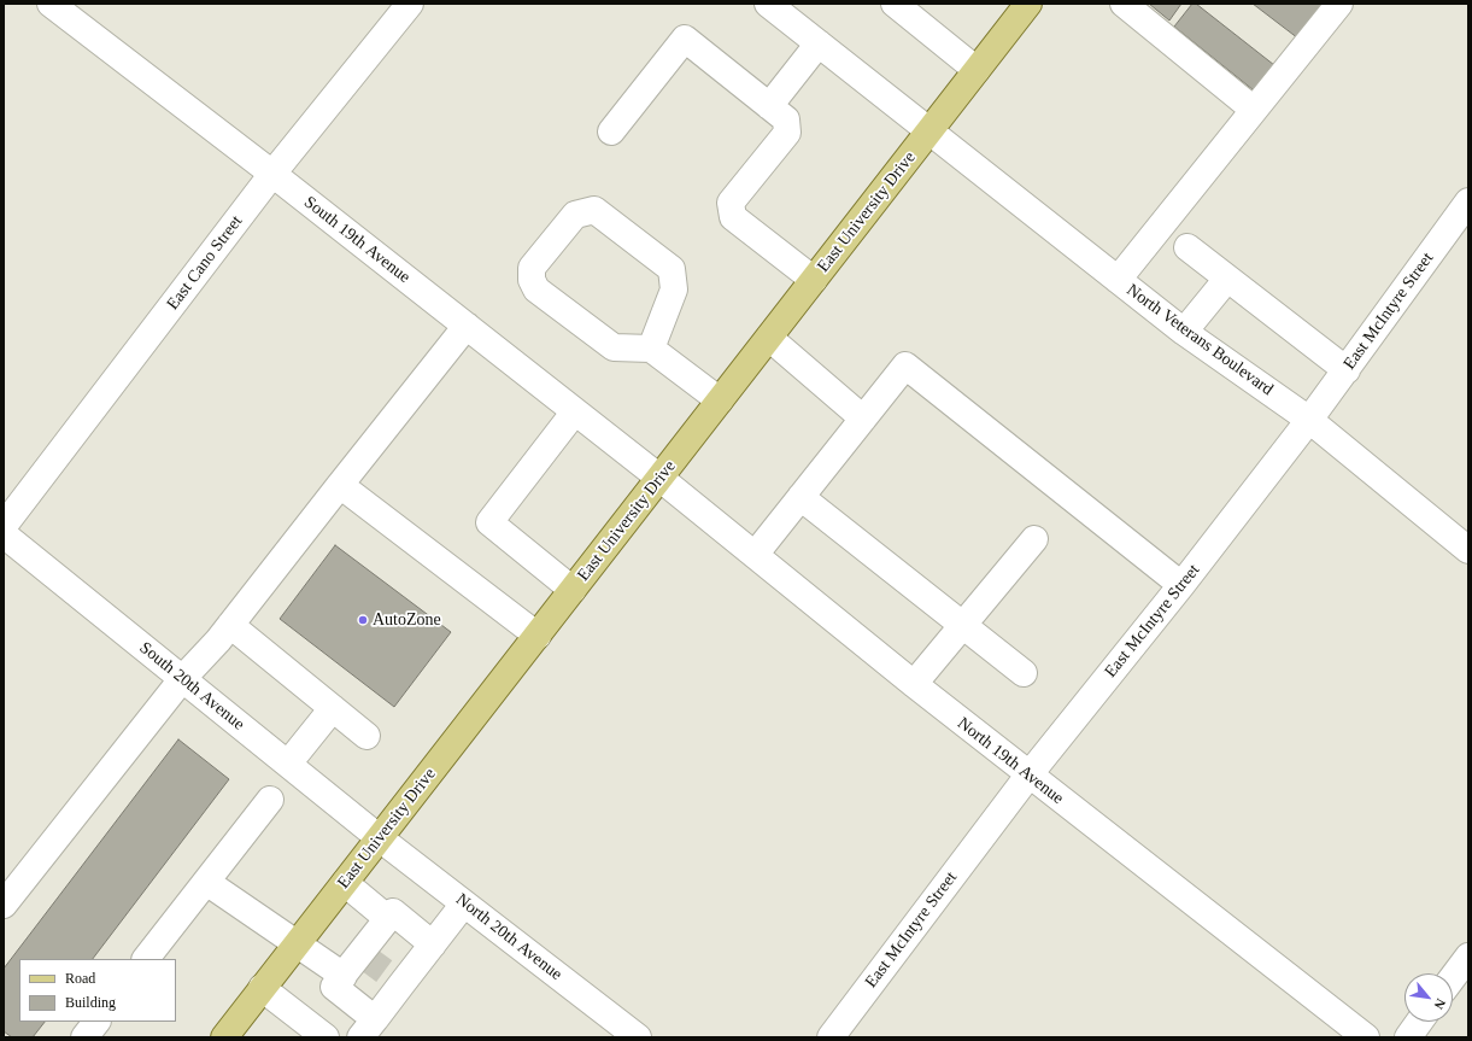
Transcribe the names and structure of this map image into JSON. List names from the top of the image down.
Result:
{
  "streets": {
    "main road": ["East University Drive"],
    "street": [
      "South 19th Avenue",
      "East Cano Street",
      "East McIntyre Street",
      "North Veterans Boulevard",
      "South 20th Avenue",
      "North 19th Avenue",
      "North 20th Avenue"
    ]
  },
  "crossings": [
    ["East University Drive", "South 19th Avenue"],
    ["East University Drive", "North Veterans Boulevard"],
    ["East University Drive", "South 20th Avenue"],
    ["East University Drive", "North 19th Avenue"],
    ["East University Drive", "North 20th Avenue"],
    ["South 19th Avenue", "East Cano Street"],
    ["South 19th Avenue", "North 19th Avenue"],
    ["East McIntyre Street", "North Veterans Boulevard"],
    ["East McIntyre Street", "North 19th Avenue"],
    ["South 20th Avenue", "North 20th Avenue"]
  ],
  "places": ["AutoZone"],
  "legend": ["Road", "Building"],
  "north": "bottom right"
}
